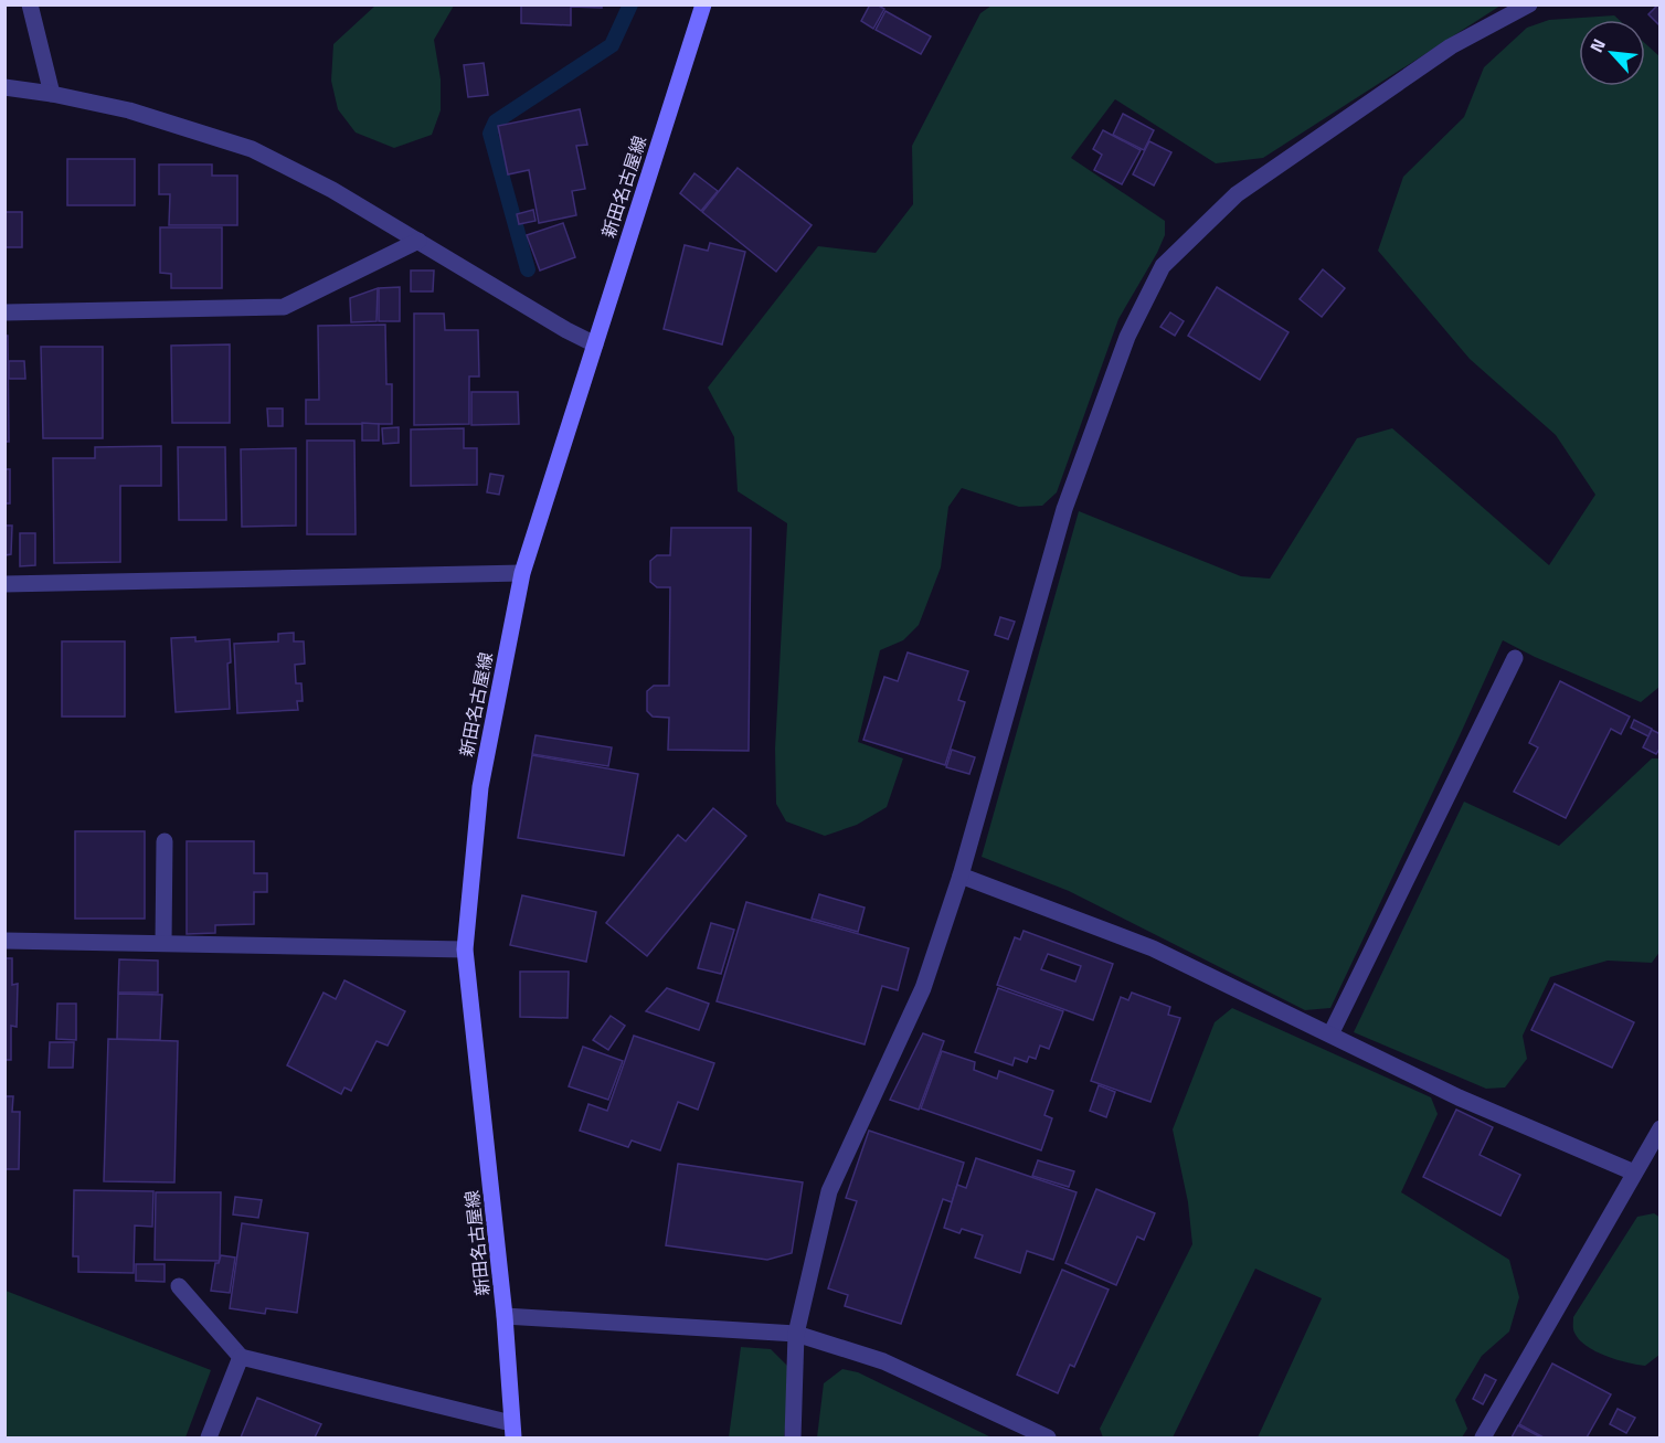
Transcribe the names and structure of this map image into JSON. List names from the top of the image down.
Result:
{
  "streets": {
    "main road": ["新田名古屋線"]
  },
  "north": "top left"
}
